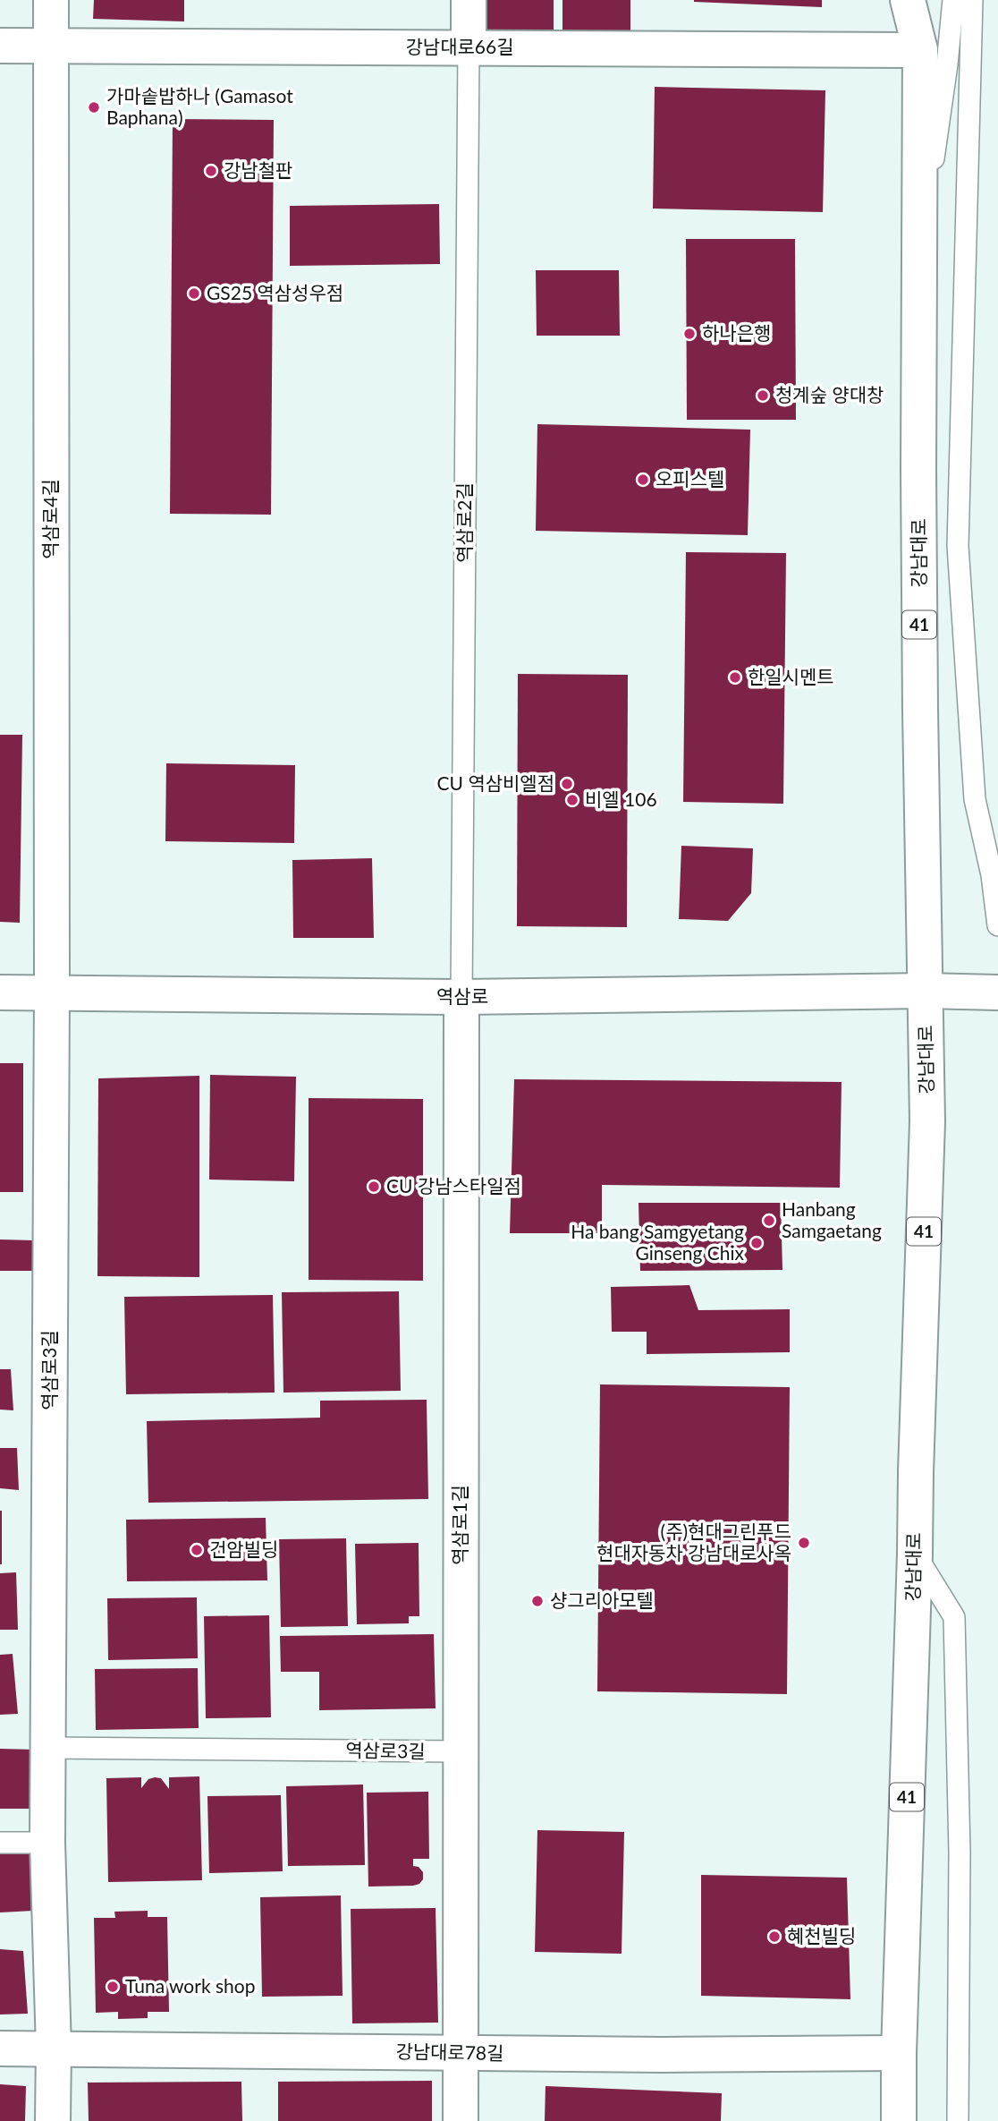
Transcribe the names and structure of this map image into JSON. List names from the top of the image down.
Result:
{
  "streets": {
    "street": [
      "강남대로66길",
      "역삼로4길",
      "강남대로",
      "41",
      "역삼로",
      "역삼로3길",
      "역삼로1길",
      "강남대로78길"
    ],
    "lane": ["역삼로2길"]
  },
  "crossings": [
    ["강남대로66길", "역삼로4길"],
    ["강남대로66길", "역삼로2길"],
    ["강남대로66길", "강남대로"],
    ["역삼로4길", "역삼로"],
    ["역삼로4길", "역삼로3길"],
    ["역삼로2길", "역삼로"],
    ["역삼로2길", "역삼로1길"],
    ["강남대로", "역삼로"],
    ["강남대로", "강남대로78길"],
    ["역삼로", "역삼로3길"],
    ["역삼로", "역삼로1길"],
    ["역삼로3길", "역삼로1길"],
    ["역삼로3길", "강남대로78길"],
    ["역삼로1길", "강남대로78길"]
  ],
  "places": [
    "가마솥밥하나 (Gamasot Baphana)",
    "강남철판",
    "GS25 역삼성우점",
    "하나은행",
    "청계숲 양대창",
    "오피스텔",
    "한일시멘트",
    "CU 역삼비엘점",
    "비엘 106",
    "CU 강남스타일점",
    "Hanbang Samgaetang",
    "Ha bang Samgyetang Ginseng Chix",
    "(주)현대그린푸드 현대자동차 강남대로사옥",
    "건암빌딩",
    "샹그리아모텔",
    "혜천빌딩",
    "Tuna work shop"
  ]
}
